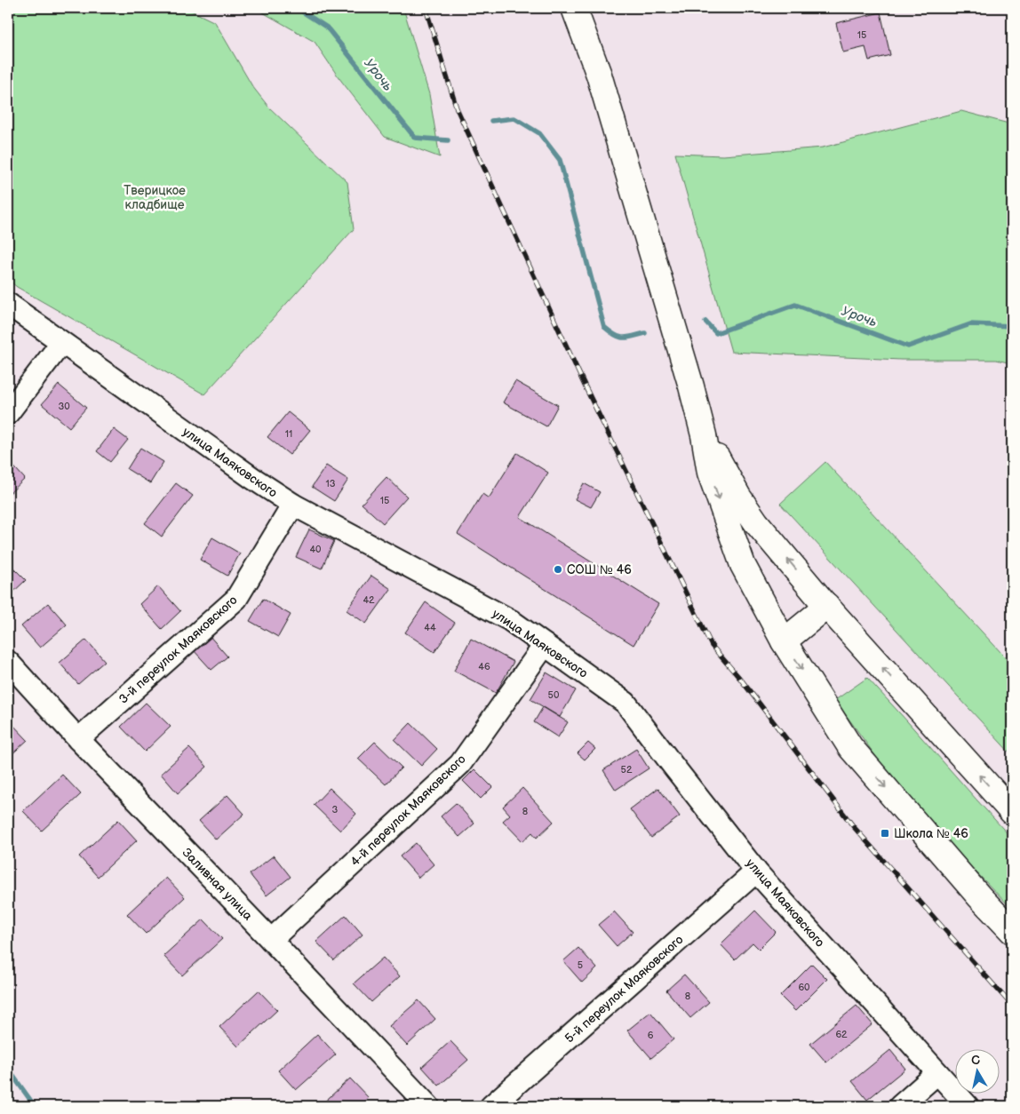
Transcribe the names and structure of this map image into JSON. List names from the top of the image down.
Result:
{
  "streets": {
    "street": [
      "улица Маяковского",
      "3-й переулок Маяковского",
      "4-й переулок Маяковского",
      "Заливная улица",
      "5-й переулок Маяковского"
    ]
  },
  "crossings": [
    ["улица Маяковского", "3-й переулок Маяковского"],
    ["улица Маяковского", "4-й переулок Маяковского"],
    ["улица Маяковского", "5-й переулок Маяковского"],
    ["3-й переулок Маяковского", "Заливная улица"],
    ["4-й переулок Маяковского", "Заливная улица"]
  ],
  "water": ["Урочь"],
  "parks": ["Тверицкое кладбище"],
  "places": {
    "other": ["СОШ № 46"],
    "transit": ["Школа № 46"]
  },
  "house_numbers": [
    "15",
    "30",
    "11",
    "13",
    "15",
    "40",
    "42",
    "44",
    "46",
    "50",
    "52",
    "3",
    "8",
    "5",
    "60",
    "8",
    "62",
    "6"
  ],
  "north": "top"
}
